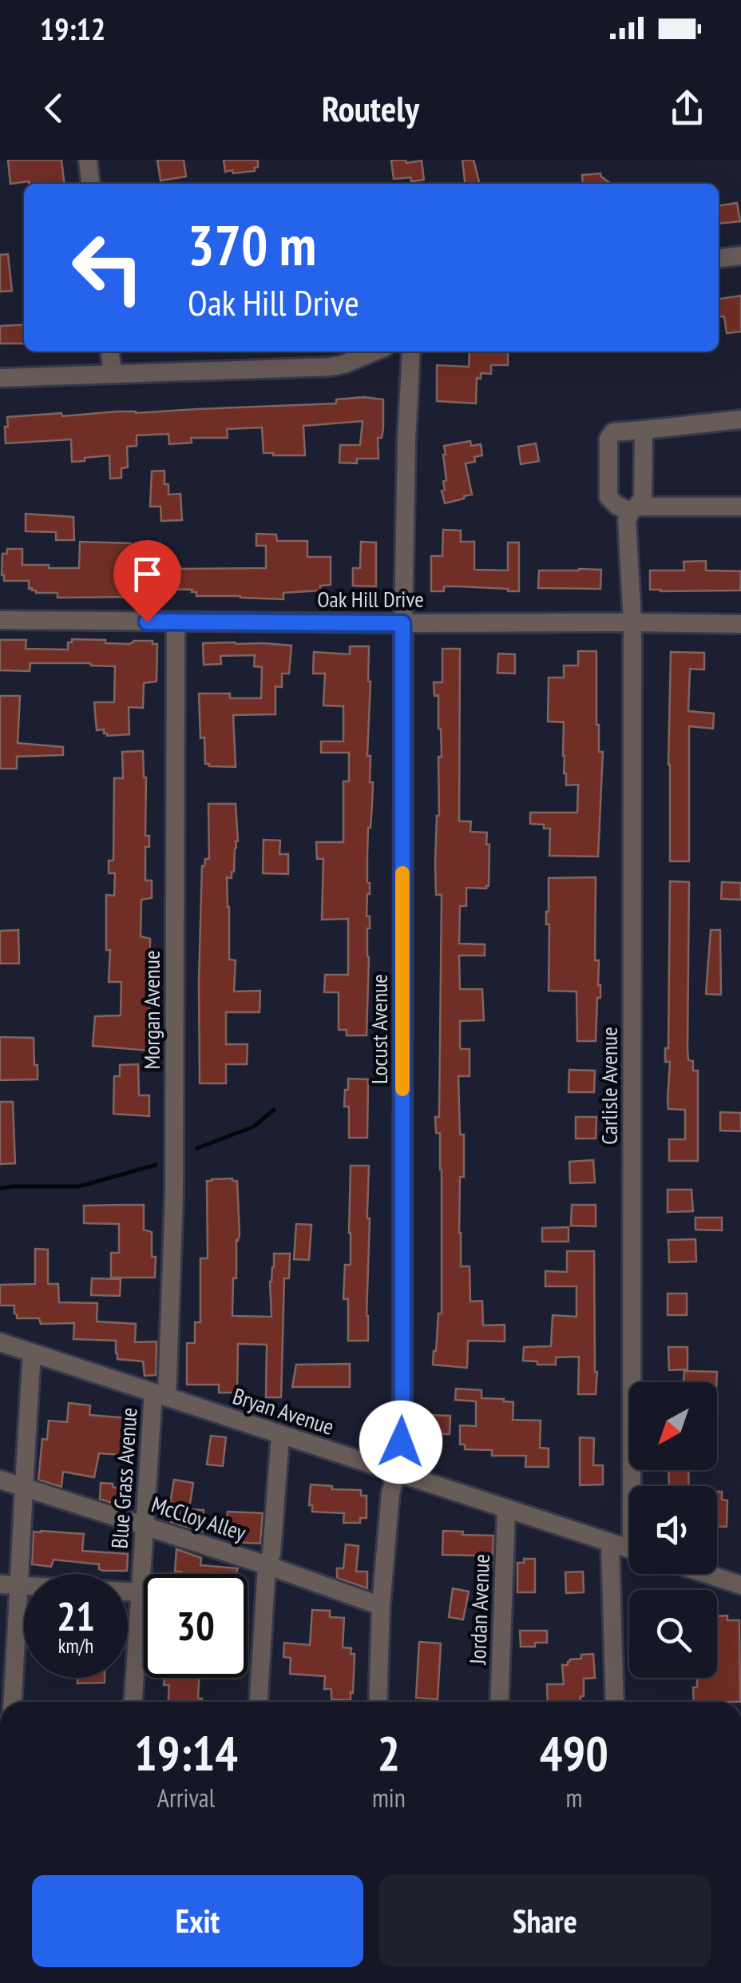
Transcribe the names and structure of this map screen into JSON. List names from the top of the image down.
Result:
{
  "streets": {
    "street": [
      "Oak Hill Drive",
      "Morgan Avenue",
      "Locust Avenue",
      "Carlisle Avenue",
      "Bryan Avenue",
      "Blue Grass Avenue",
      "McCloy Alley",
      "Jordan Avenue"
    ]
  },
  "crossings": [
    ["Oak Hill Drive", "Morgan Avenue"],
    ["Oak Hill Drive", "Locust Avenue"],
    ["Oak Hill Drive", "Carlisle Avenue"],
    ["Morgan Avenue", "Bryan Avenue"],
    ["Morgan Avenue", "Blue Grass Avenue"],
    ["Locust Avenue", "Bryan Avenue"],
    ["Locust Avenue", "McCloy Alley"],
    ["Bryan Avenue", "Blue Grass Avenue"],
    ["Bryan Avenue", "Jordan Avenue"],
    ["Blue Grass Avenue", "McCloy Alley"]
  ],
  "north": "bottom left",
  "page": {
    "status": "19:12",
    "header": "Routely",
    "turn": ["370 m", "Oak Hill Drive"],
    "speed": "21 km/h",
    "limit": "30",
    "eta": [
      "19:14",
      "Arrival",
      "2",
      "min",
      "490",
      "m"
    ],
    "buttons": ["Exit", "Share"]
  }
}
